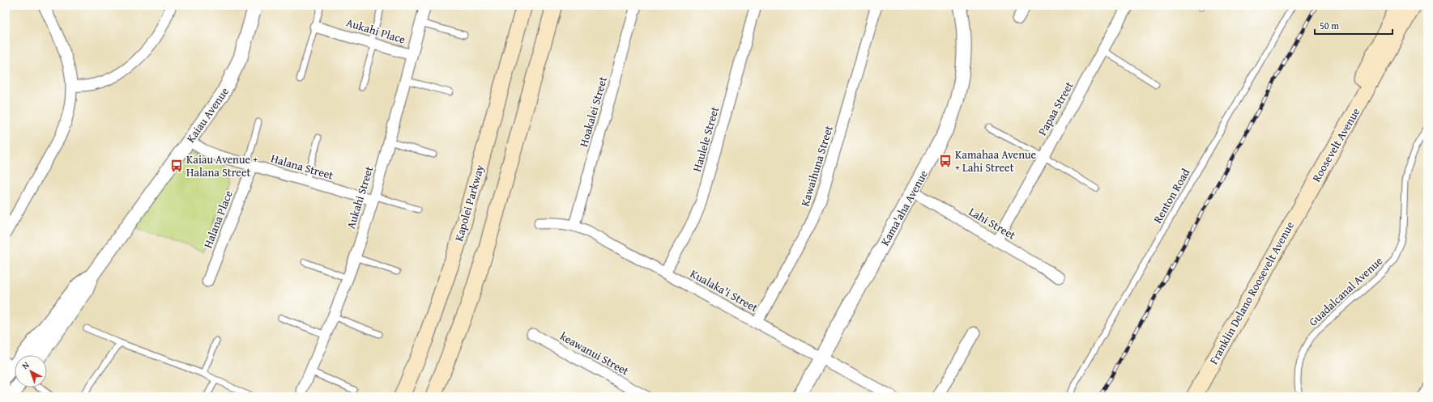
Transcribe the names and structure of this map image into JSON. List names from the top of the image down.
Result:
{
  "streets": {
    "main road": ["Roosevelt Avenue", "Kapolei Parkway", "Franklin Delano Roosevelt Avenue"],
    "street": [
      "Aukahi Place",
      "Papaa Street",
      "Hoakalei Street",
      "Kaiau Avenue",
      "Haulele Street",
      "Kawaihuna Street",
      "Halana Street",
      "Aukahi Street",
      "Kama'aha Avenue",
      "Halana Place",
      "Lahi Street",
      "Kualaka'i Street",
      "keawanui Street"
    ],
    "lane": ["Renton Road", "Guadalcanal Avenue"]
  },
  "crossings": [
    ["Aukahi Place", "Aukahi Street"],
    ["Papaa Street", "Lahi Street"],
    ["Hoakalei Street", "Kualaka'i Street"],
    ["Kaiau Avenue", "Halana Street"],
    ["Haulele Street", "Kualaka'i Street"],
    ["Roosevelt Avenue", "Franklin Delano Roosevelt Avenue"],
    ["Kawaihuna Street", "Kualaka'i Street"],
    ["Halana Street", "Aukahi Street"],
    ["Halana Street", "Halana Place"],
    ["Kama'aha Avenue", "Lahi Street"],
    ["Kama'aha Avenue", "Kualaka'i Street"]
  ],
  "places": {
    "bus stop": ["Kamahaa Avenue + Lahi Street", "Kaiau Avenue + Halana Street"]
  },
  "scale_bar": "50 m",
  "north": "top left"
}
